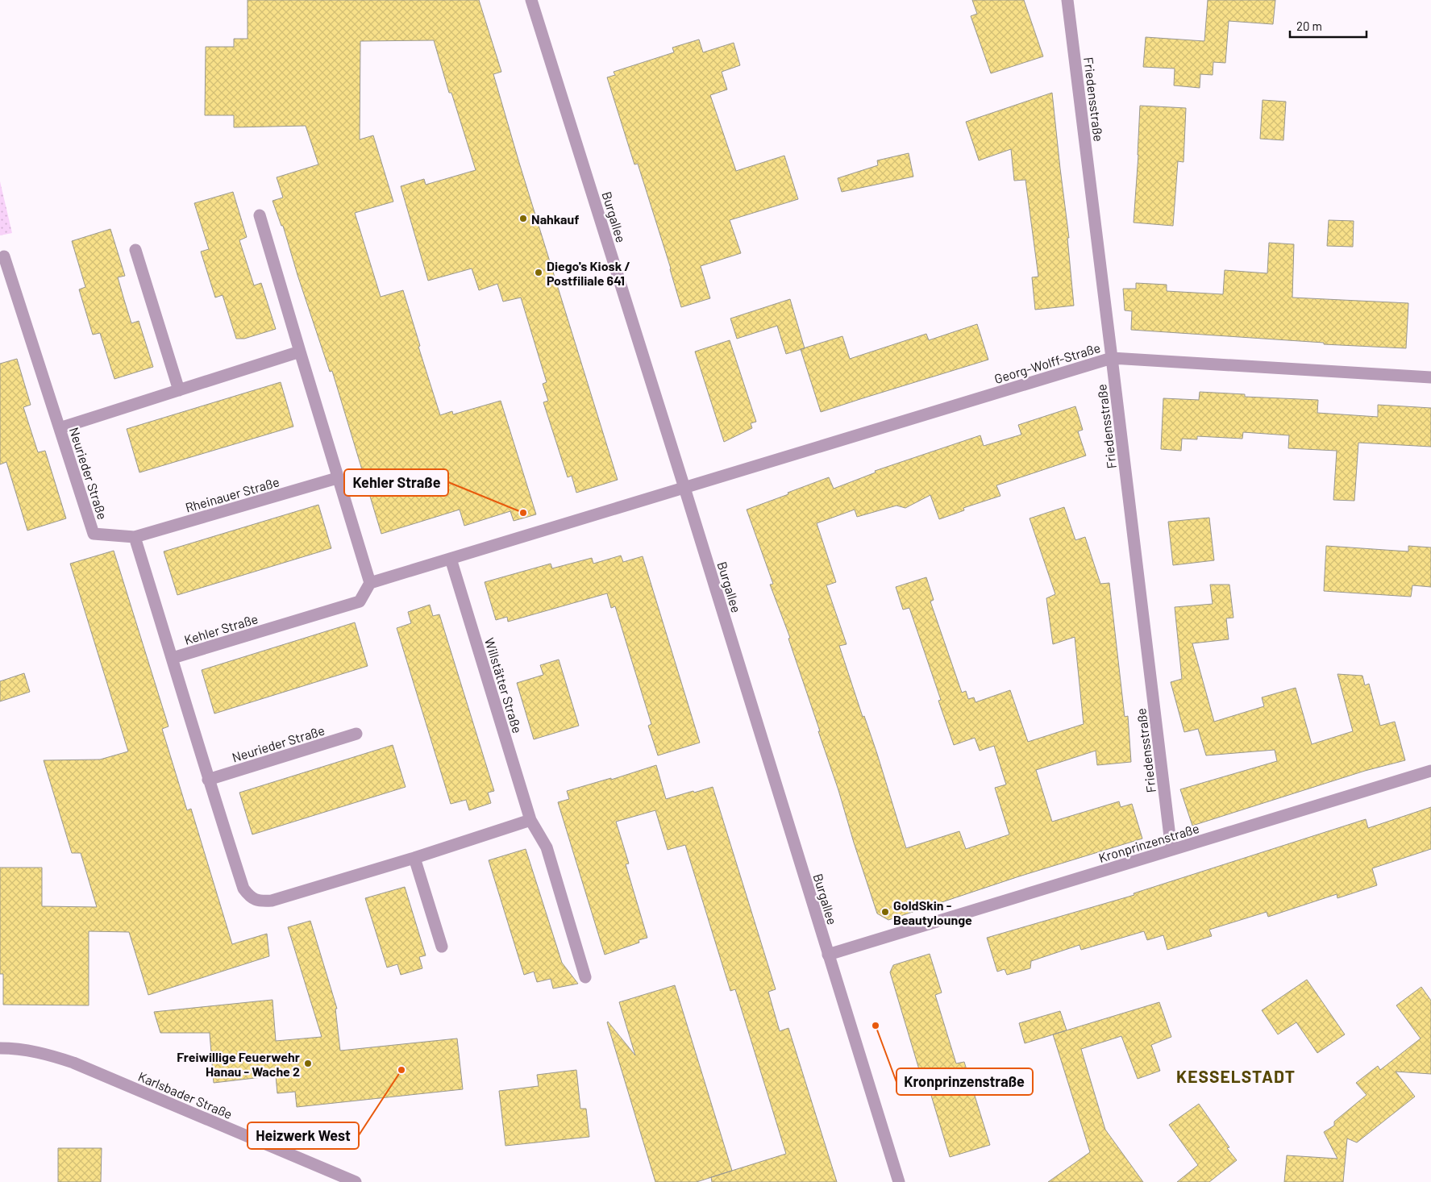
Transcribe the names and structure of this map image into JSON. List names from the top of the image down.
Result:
{
  "streets": {
    "street": [
      "Friedensstraße",
      "Burgallee",
      "Georg-Wolff-Straße",
      "Neurieder Straße",
      "Rheinauer Straße",
      "Kehler Straße",
      "Willstätter Straße",
      "Kronprinzenstraße",
      "Karlsbader Straße"
    ]
  },
  "crossings": [
    ["Friedensstraße", "Georg-Wolff-Straße"],
    ["Friedensstraße", "Kronprinzenstraße"],
    ["Burgallee", "Georg-Wolff-Straße"],
    ["Burgallee", "Kronprinzenstraße"],
    ["Neurieder Straße", "Rheinauer Straße"]
  ],
  "districts": ["KESSELSTADT"],
  "places": [
    "Nahkauf",
    "Diego's Kiosk / Postfiliale 641",
    "Kehler Straße",
    "GoldSkin - Beautylounge",
    "Kronprinzenstraße",
    "Freiwillige Feuerwehr Hanau - Wache 2",
    "Heizwerk West"
  ],
  "scale_bar": "20 m"
}
